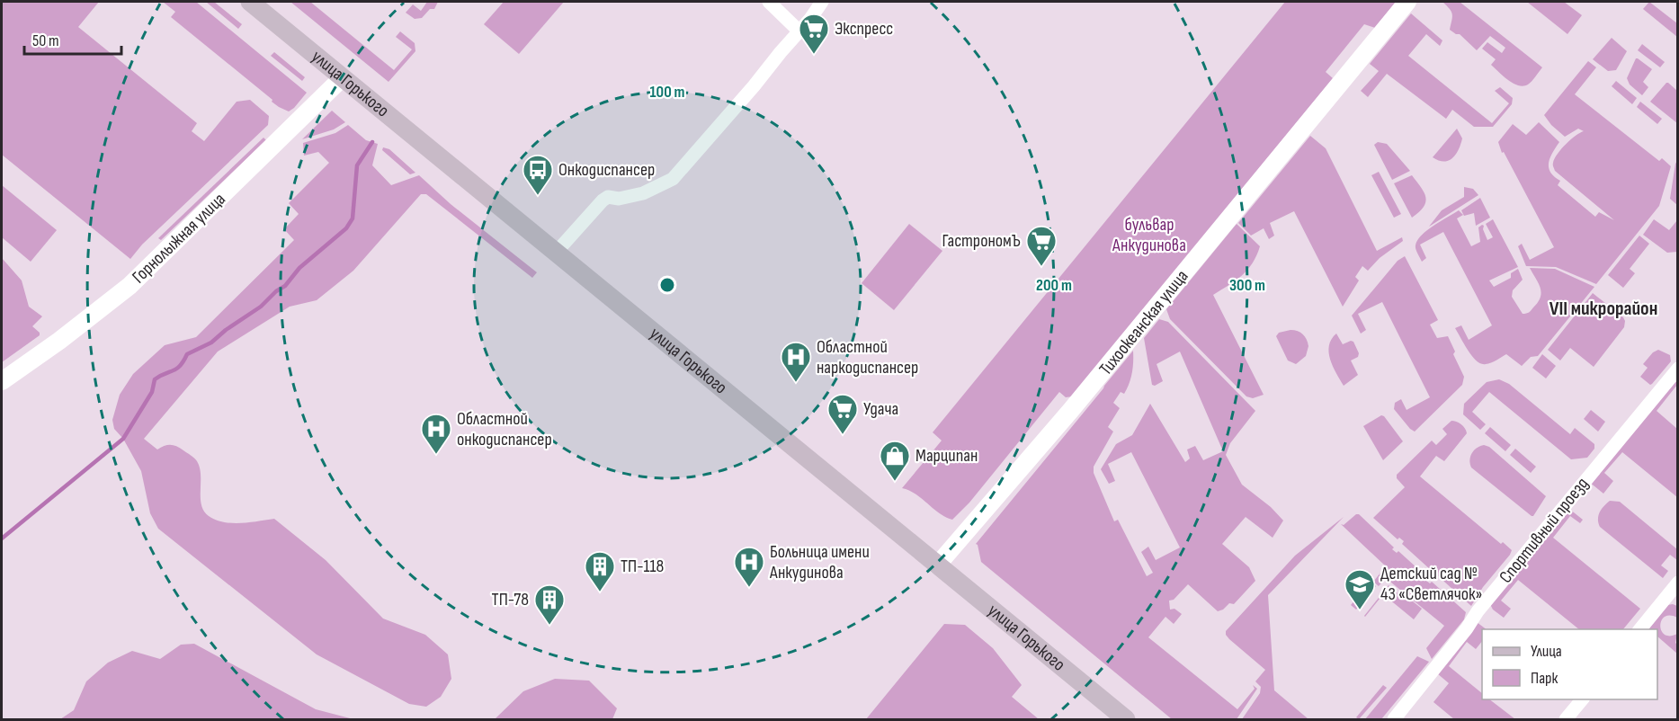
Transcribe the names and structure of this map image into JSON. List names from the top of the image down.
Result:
{
  "streets": {
    "main road": ["улица Горького"],
    "street": ["Горнолыжная улица", "Тихоокеанская улица", "Спортивный проезд"]
  },
  "crossings": [
    ["улица Горького", "Горнолыжная улица"],
    ["улица Горького", "Тихоокеанская улица"]
  ],
  "districts": ["VII микрорайон"],
  "parks": ["бульвар Анкудинова"],
  "places": {
    "supermarket": ["Экспресс", "ГастрономЪ", "Удача"],
    "bus stop": ["Онкодиспансер"],
    "hospital": ["Областной наркодиспансер", "Областной онкодиспансер", "Больница имени Анкудинова"],
    "shop": ["Марципан"],
    "building": ["ТП-118", "ТП-78"],
    "school or university": ["Детский сад № 43 «Светлячок»"]
  },
  "legend": ["Улица", "Парк"],
  "scale_bar": "50 m",
  "rings": ["100 m", "200 m", "300 m"]
}
